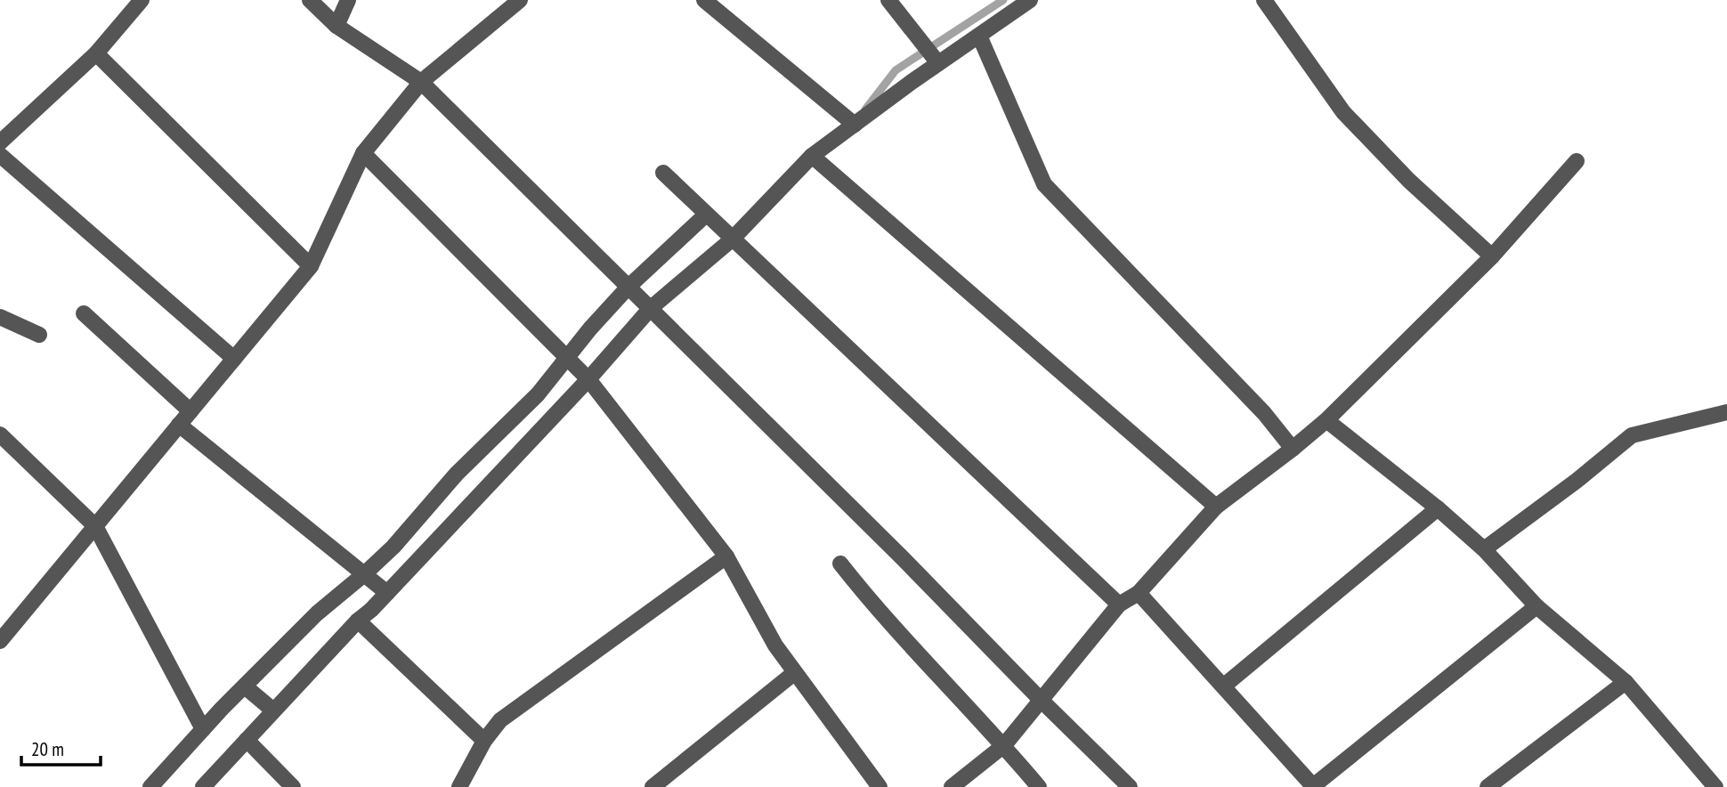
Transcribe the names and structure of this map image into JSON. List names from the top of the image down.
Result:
{
  "scale_bar": "20 m"
}
